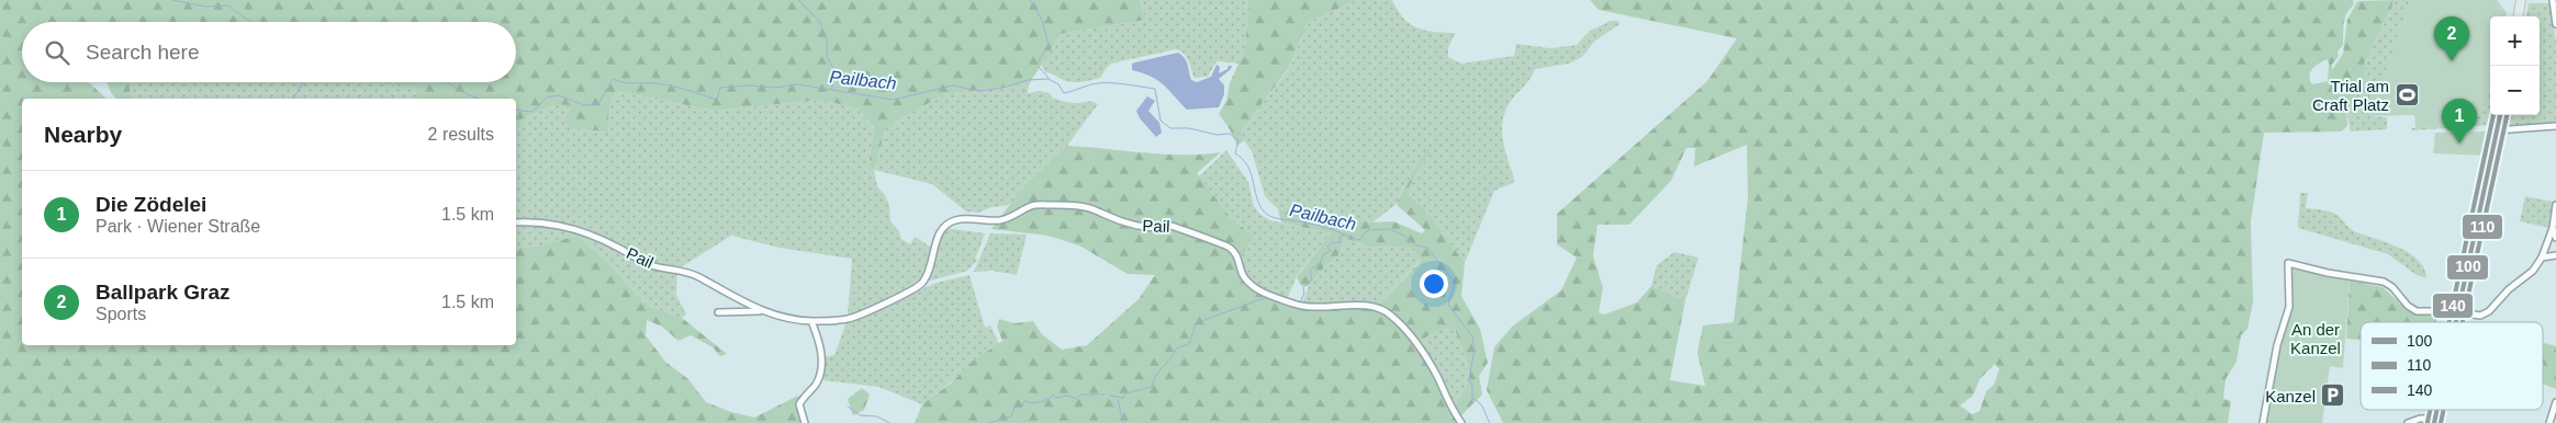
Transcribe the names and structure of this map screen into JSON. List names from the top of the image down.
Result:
{
  "streets": {
    "street": ["Pail"]
  },
  "water": ["Pailbach"],
  "parks": ["An der Kanzel"],
  "places": {
    "sports": ["Trial am Craft Platz"],
    "parking": ["Kanzel"]
  },
  "lines": ["transit line 100", "transit line 110", "transit line 140"],
  "legend": ["100", "110", "140"],
  "page": {
    "map_buttons": ["+", "−"],
    "pins": ["2", "1"],
    "search": "Search here",
    "heading": ["Nearby", "2 results"],
    "list": [
      {
        "mark": "1",
        "name": "Die Zödelei",
        "note": "Park · Wiener Straße",
        "value": "1.5 km"
      },
      {
        "mark": "2",
        "name": "Ballpark Graz",
        "note": "Sports",
        "value": "1.5 km"
      }
    ]
  }
}
